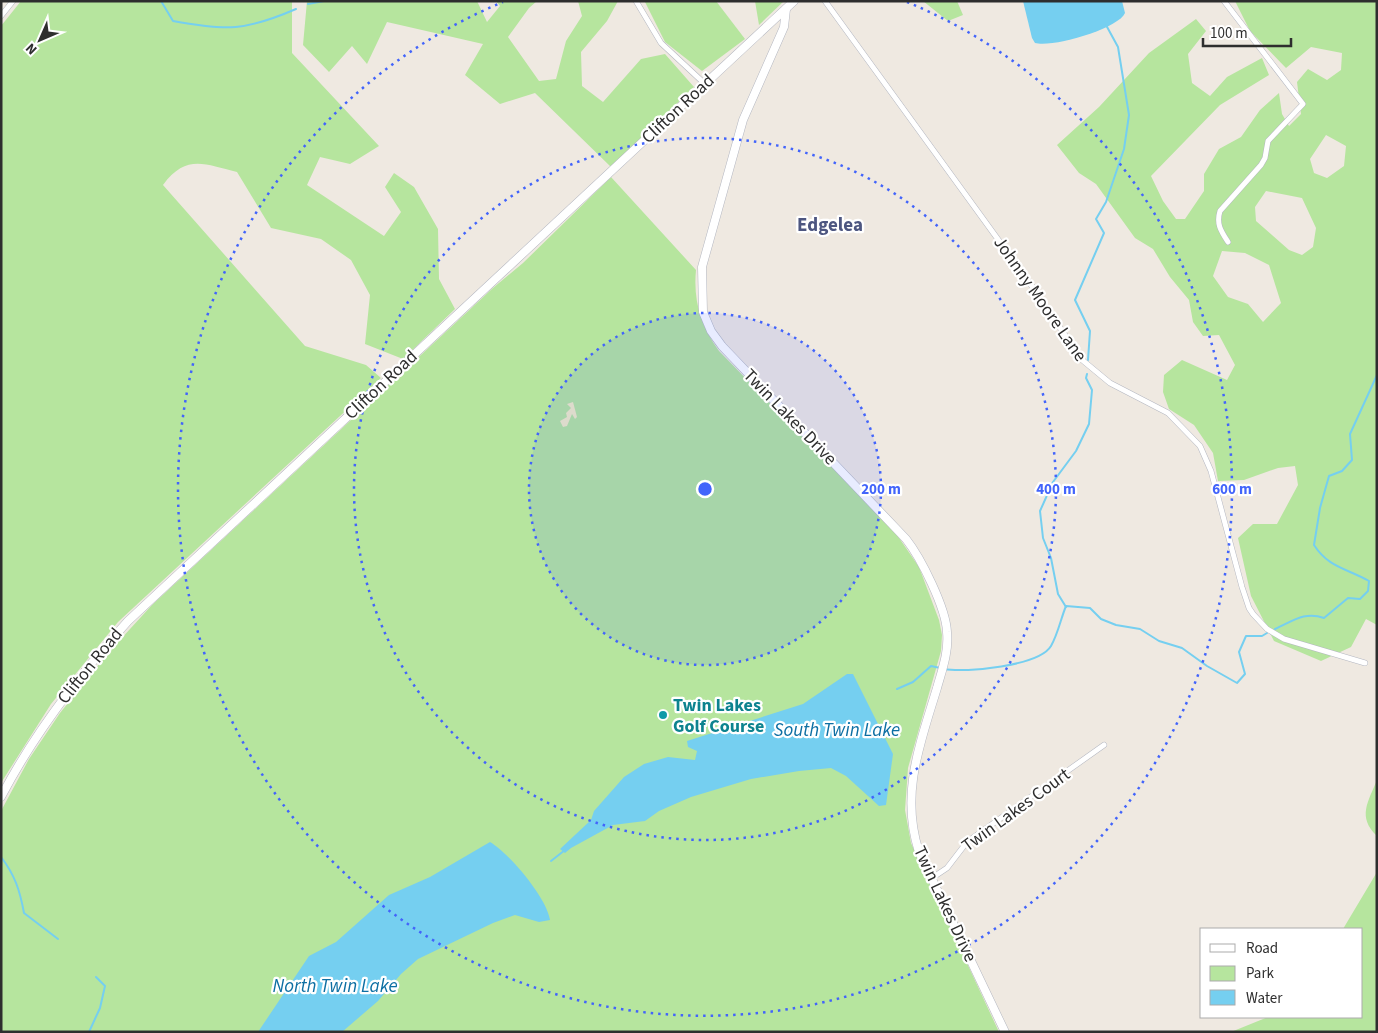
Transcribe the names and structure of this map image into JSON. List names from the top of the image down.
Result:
{
  "streets": {
    "street": [
      "Clifton Road",
      "Johnny Moore Lane",
      "Twin Lakes Drive",
      "Twin Lakes Court"
    ]
  },
  "crossings": [
    ["Clifton Road", "Twin Lakes Drive"],
    ["Twin Lakes Drive", "Twin Lakes Court"]
  ],
  "districts": ["Edgelea"],
  "water": ["South Twin Lake", "North Twin Lake"],
  "places": ["Twin Lakes Golf Course"],
  "legend": ["Road", "Park", "Water"],
  "scale_bar": "100 m",
  "north": "bottom left",
  "rings": ["200 m", "400 m", "600 m"]
}
